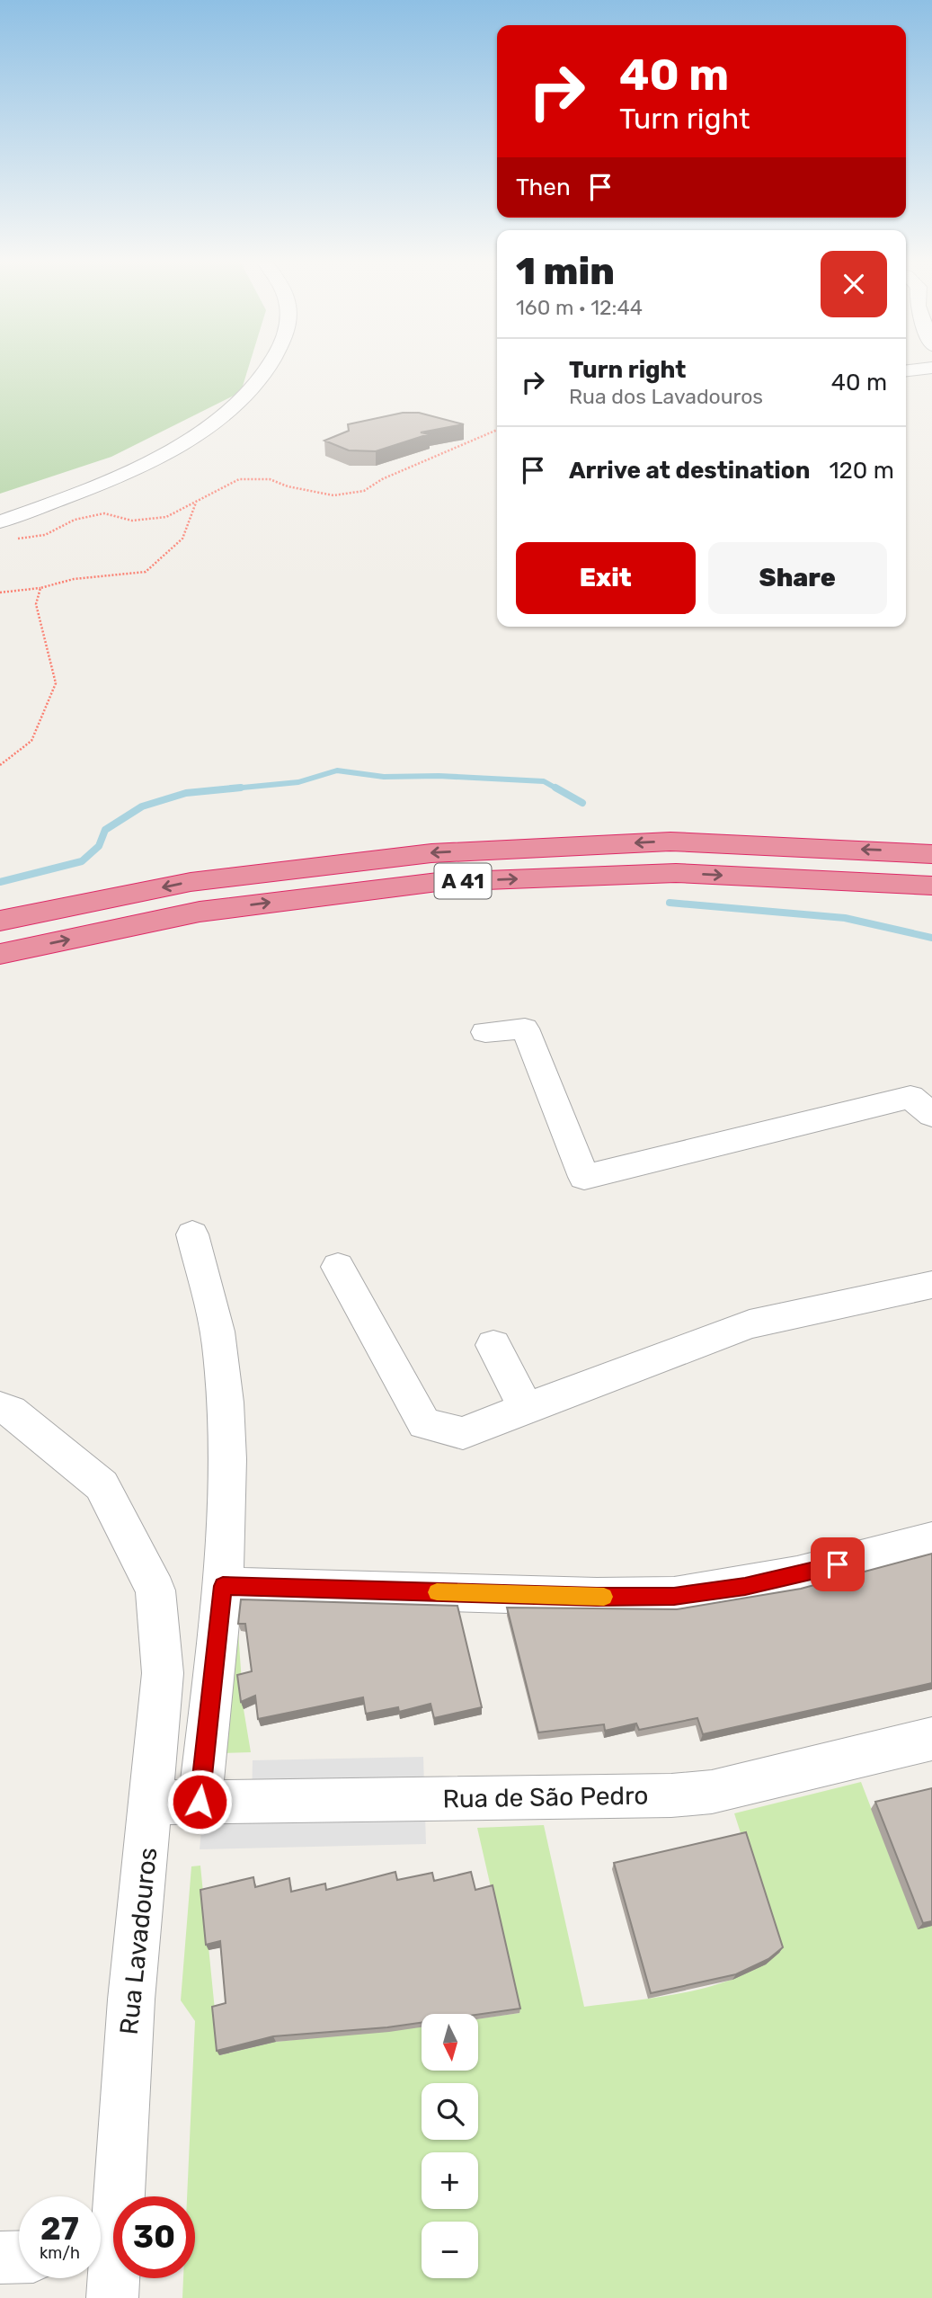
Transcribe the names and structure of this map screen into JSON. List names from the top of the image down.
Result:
{
  "streets": {
    "highway": ["A 41"],
    "street": ["Rua de São Pedro", "Rua Lavadouros"]
  },
  "crossings": [
    ["Rua de São Pedro", "Rua Lavadouros"]
  ],
  "north": "bottom",
  "page": {
    "turn": ["40 m", "Turn right"],
    "then": "Then",
    "heading": ["1 min", "160 m · 12:44"],
    "list": [
      {
        "name": "Turn right",
        "note": "Rua dos Lavadouros",
        "value": "40 m"
      },
      {
        "name": "Arrive at destination",
        "value": "120 m"
      }
    ],
    "buttons": ["Exit", "Share"],
    "map_buttons": ["+", "−"],
    "speed": "27 km/h",
    "limit": "30"
  }
}
